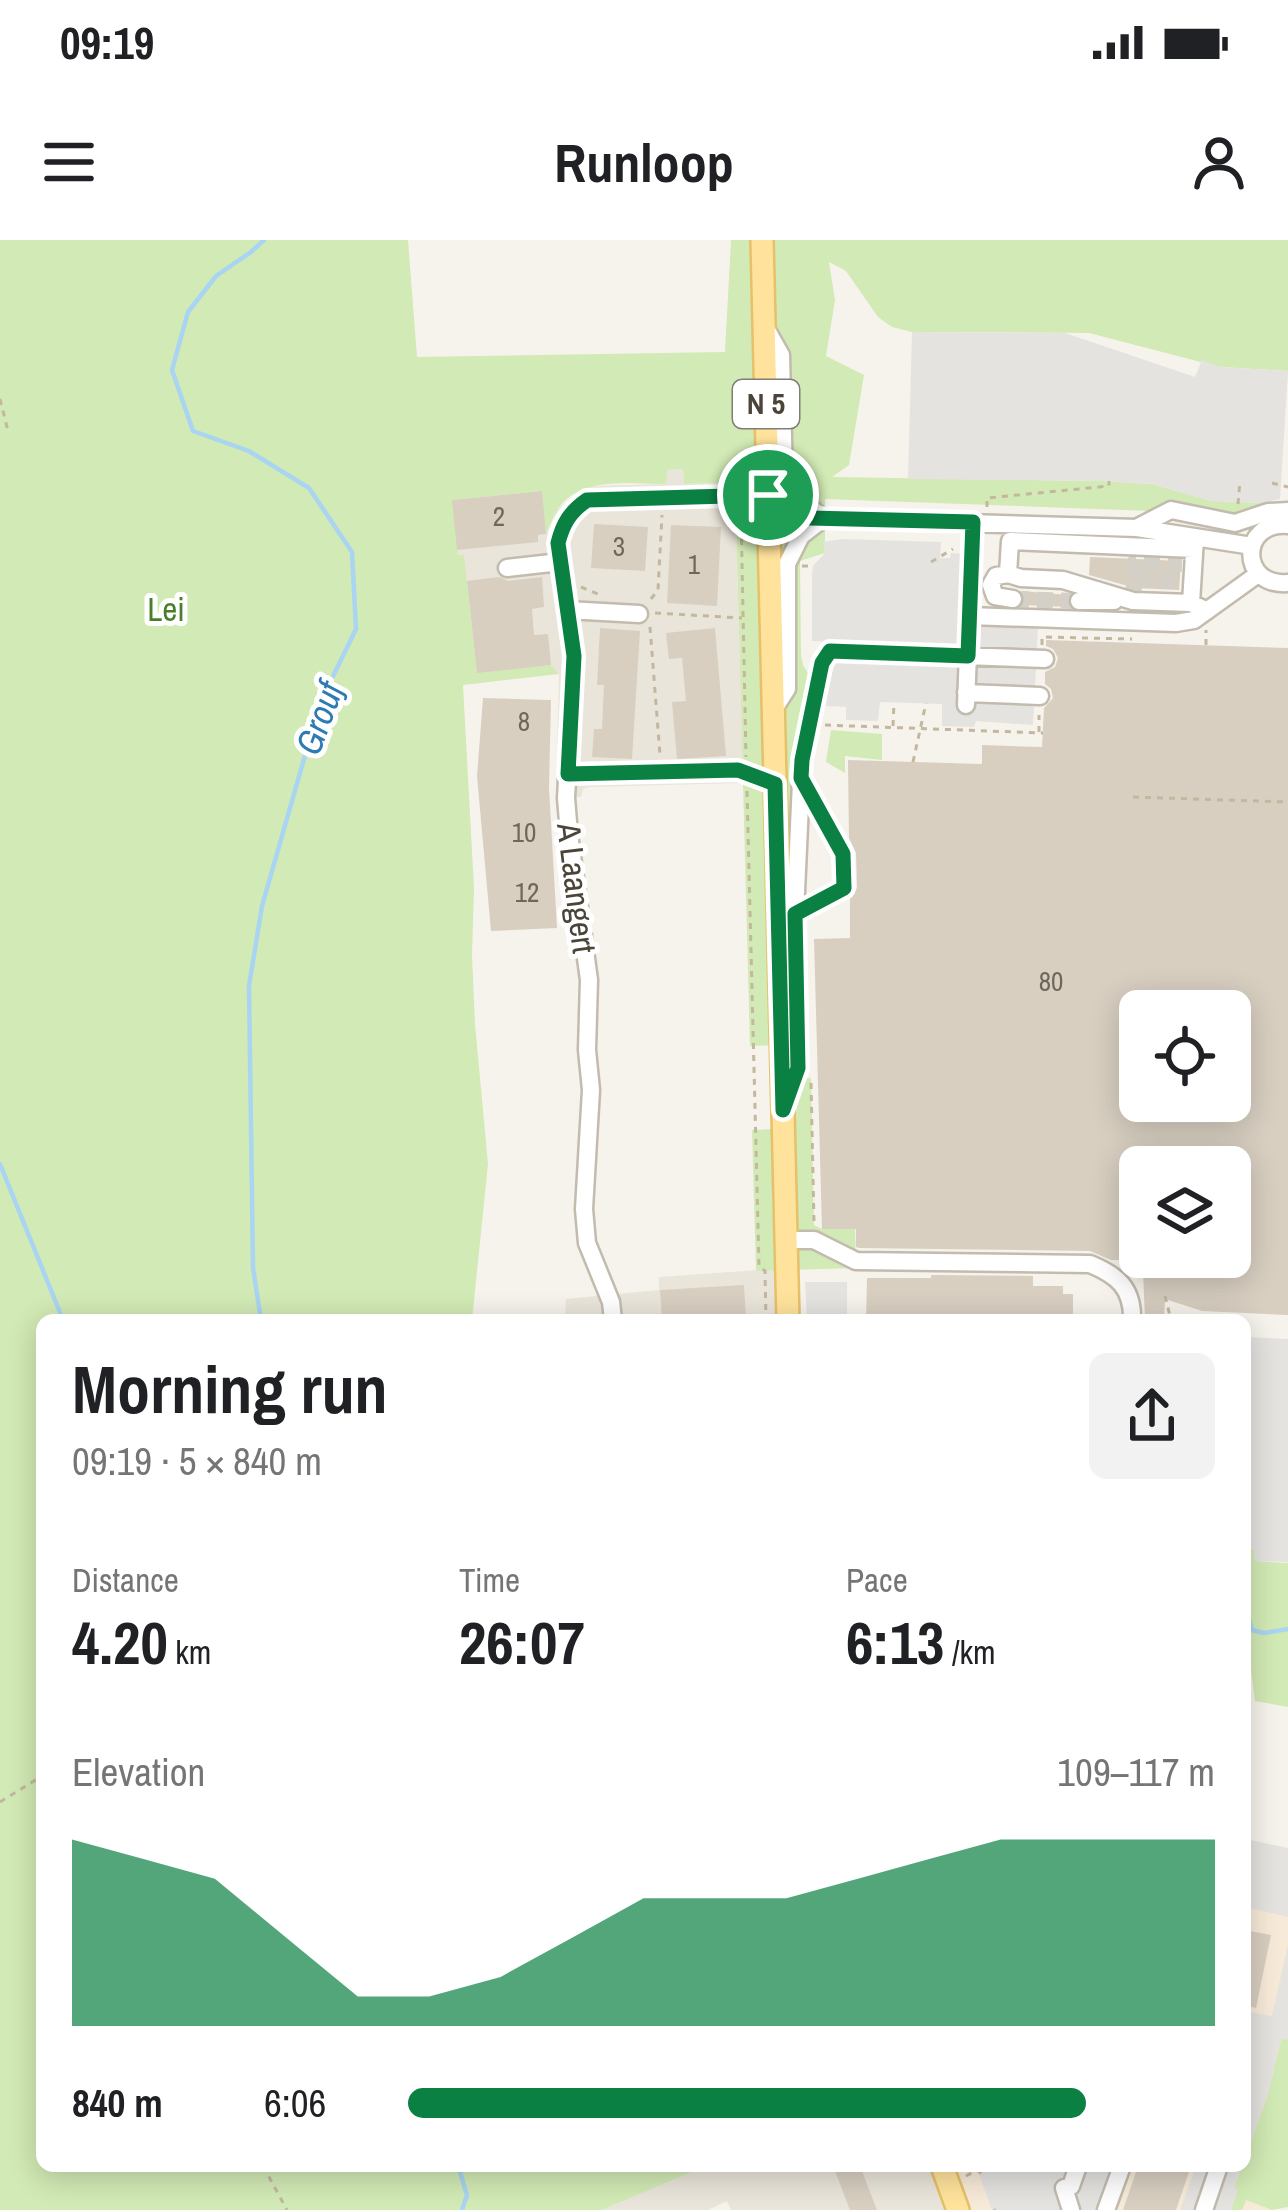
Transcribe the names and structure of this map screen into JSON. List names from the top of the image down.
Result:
{
  "streets": {
    "main road": ["N 5"],
    "street": ["A Laangert"]
  },
  "crossings": [
    ["N 5", "A Laangert"]
  ],
  "water": ["Grouf"],
  "parks": ["Lei"],
  "house_numbers": [
    "2",
    "3",
    "1",
    "8",
    "10",
    "12",
    "80"
  ],
  "page": {
    "status": "09:19",
    "header": "Runloop",
    "heading": ["Morning run", "09:19 · 5 × 840 m"],
    "stats": [
      ["Distance", "4.20 km"],
      ["Time", "26:07"],
      ["Pace", "6:13 /km"]
    ],
    "chart": ["Elevation", "109–117 m"],
    "list": [
      {
        "name": "840 m",
        "note": "6:06"
      }
    ]
  }
}
